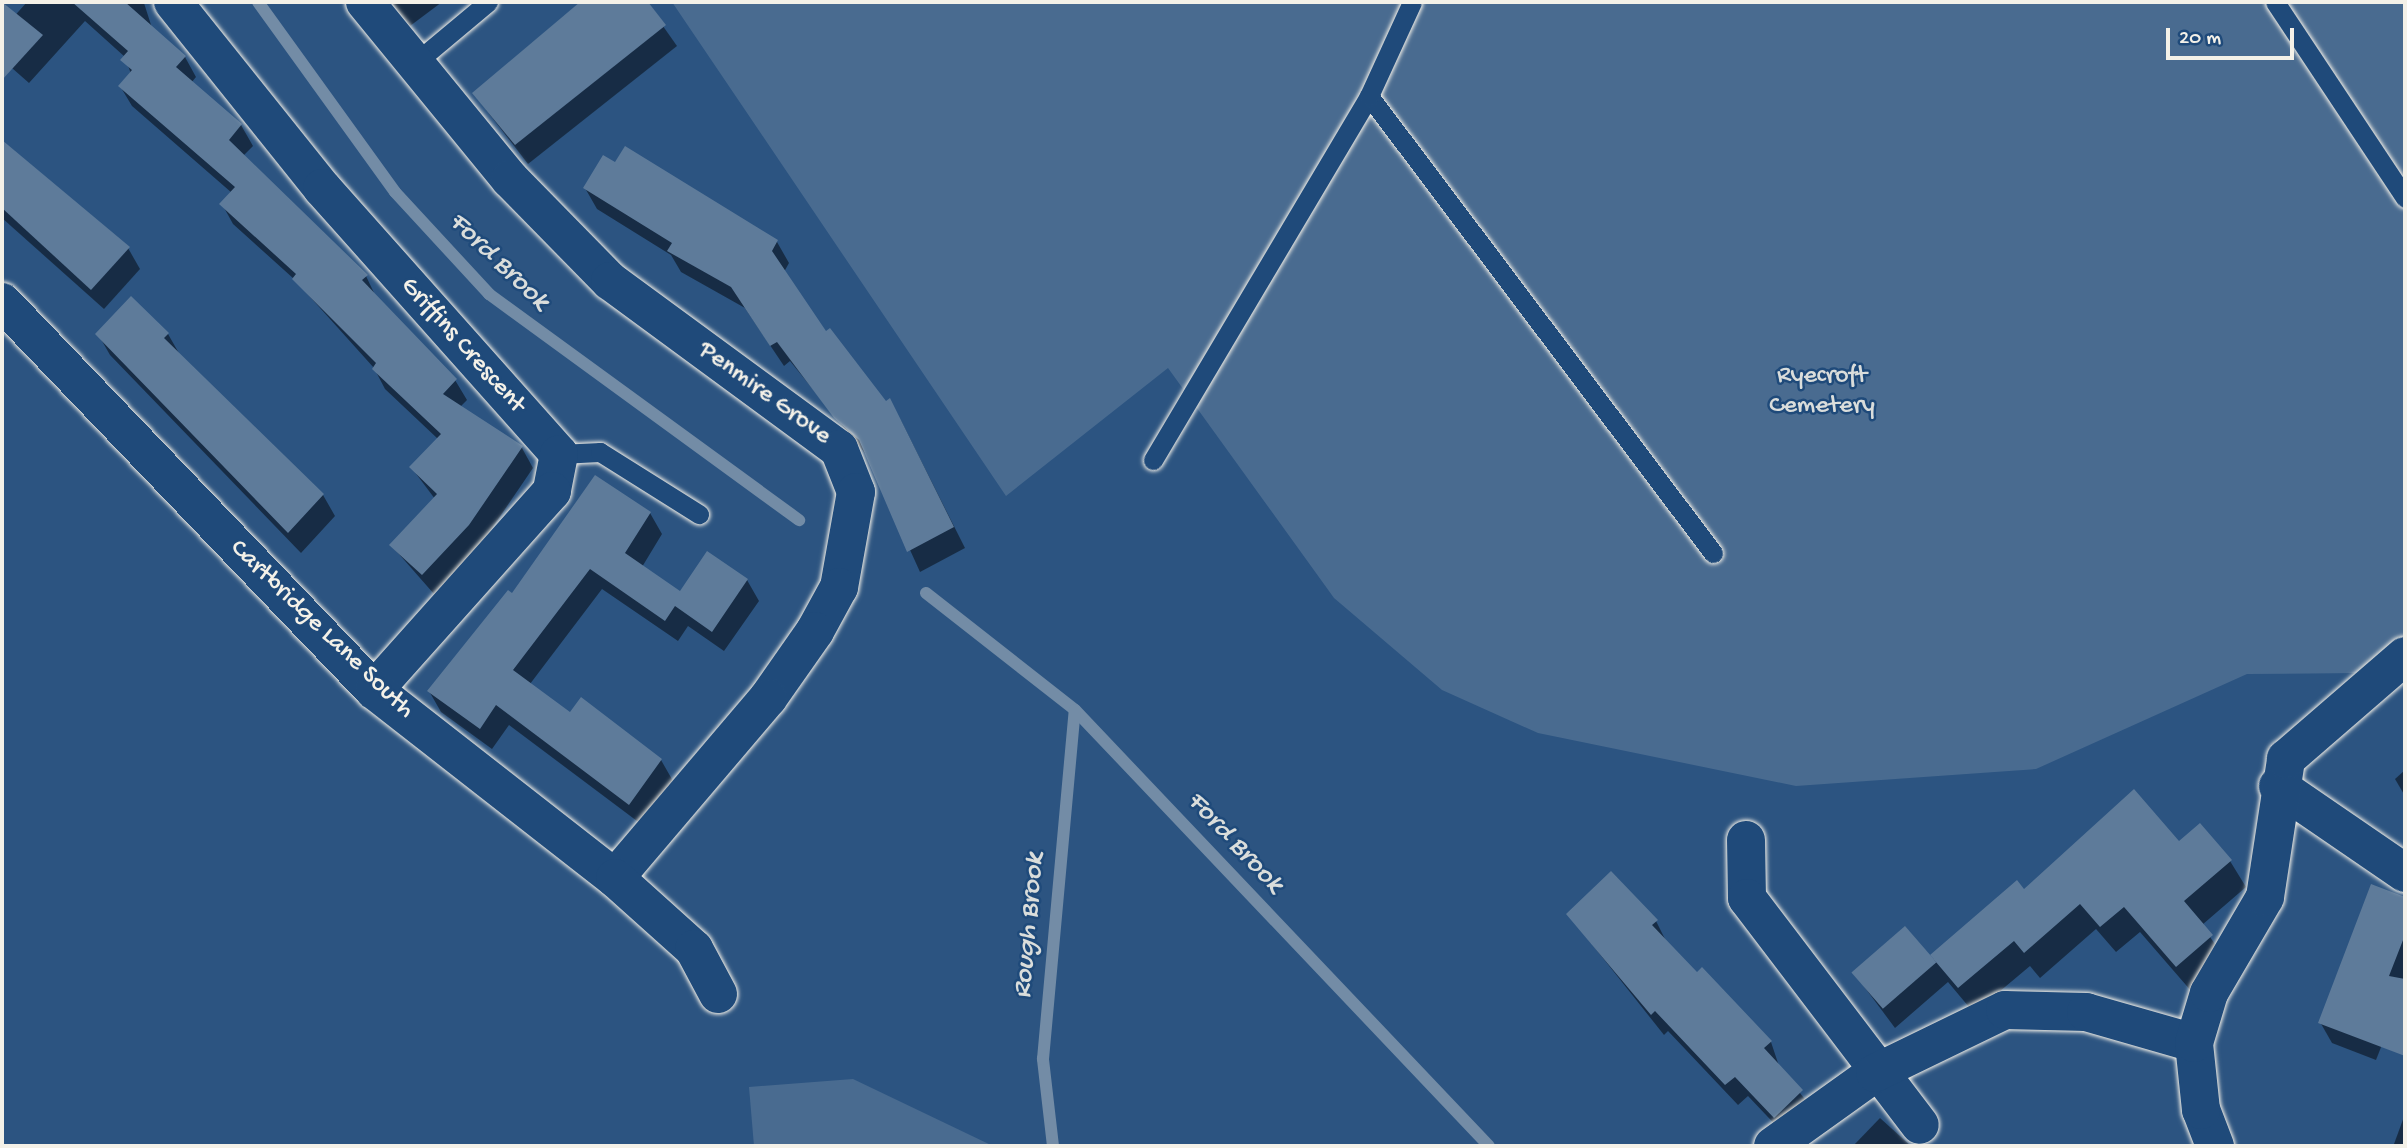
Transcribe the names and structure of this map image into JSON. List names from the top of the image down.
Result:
{
  "streets": {
    "street": ["Griffins Crescent", "Penmire Grove", "Cartbridge Lane South"]
  },
  "crossings": [
    ["Penmire Grove", "Cartbridge Lane South"]
  ],
  "water": ["Ford Brook", "Rough Brook"],
  "parks": ["Ryecroft Cemetery"],
  "scale_bar": "20 m"
}
